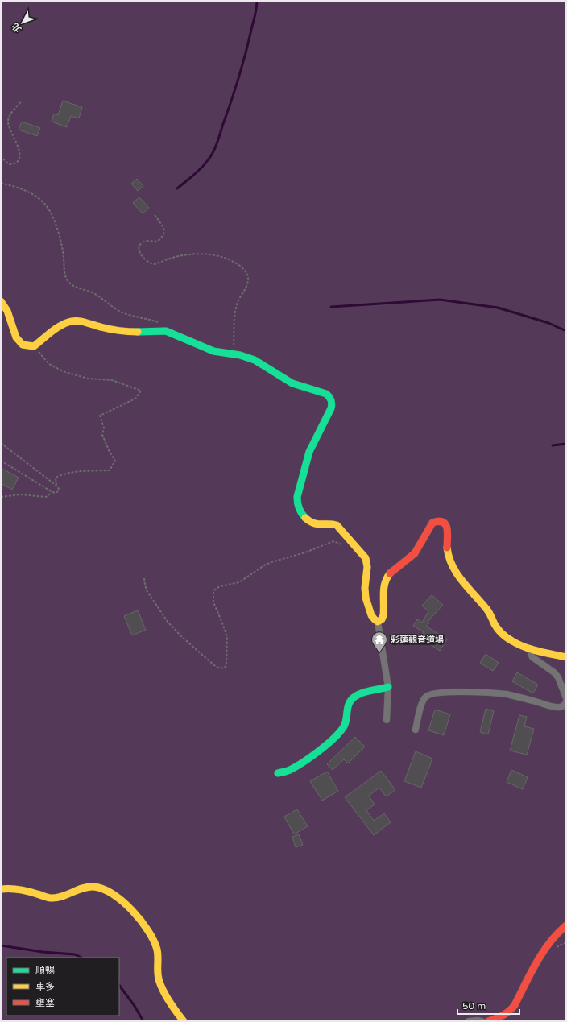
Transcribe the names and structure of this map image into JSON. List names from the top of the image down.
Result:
{
  "places": {
    "temple": ["彩蓮觀音道場"]
  },
  "legend": ["順暢", "車多", "壅塞"],
  "scale_bar": "50 m",
  "north": "bottom left"
}
